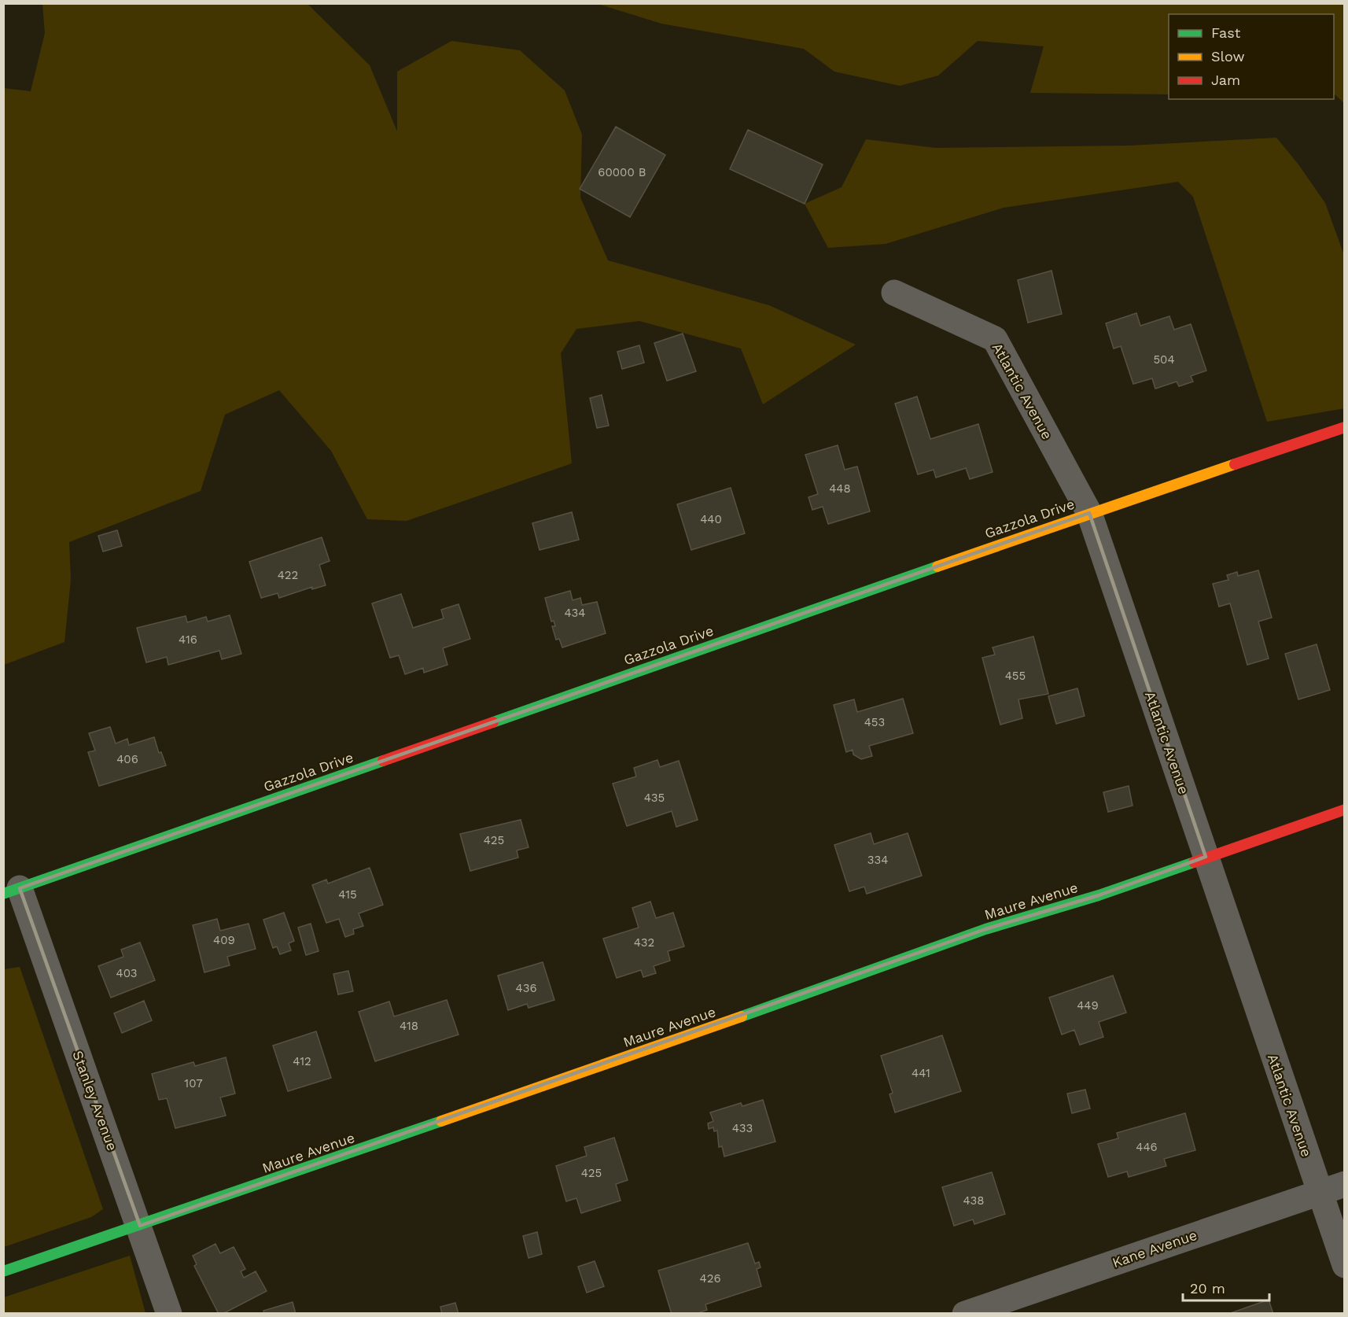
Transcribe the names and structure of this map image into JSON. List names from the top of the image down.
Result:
{
  "streets": {
    "street": [
      "Atlantic Avenue",
      "Gazzola Drive",
      "Maure Avenue",
      "Stanley Avenue",
      "Kane Avenue"
    ]
  },
  "crossings": [
    ["Atlantic Avenue", "Gazzola Drive"],
    ["Atlantic Avenue", "Maure Avenue"],
    ["Atlantic Avenue", "Kane Avenue"],
    ["Gazzola Drive", "Stanley Avenue"],
    ["Maure Avenue", "Stanley Avenue"]
  ],
  "house_numbers": [
    "60000 B",
    "504",
    "448",
    "440",
    "422",
    "434",
    "416",
    "455",
    "453",
    "406",
    "435",
    "425",
    "334",
    "415",
    "409",
    "432",
    "403",
    "436",
    "449",
    "418",
    "412",
    "441",
    "107",
    "433",
    "446",
    "425",
    "438",
    "426"
  ],
  "legend": ["Fast", "Slow", "Jam"],
  "scale_bar": "20 m"
}
